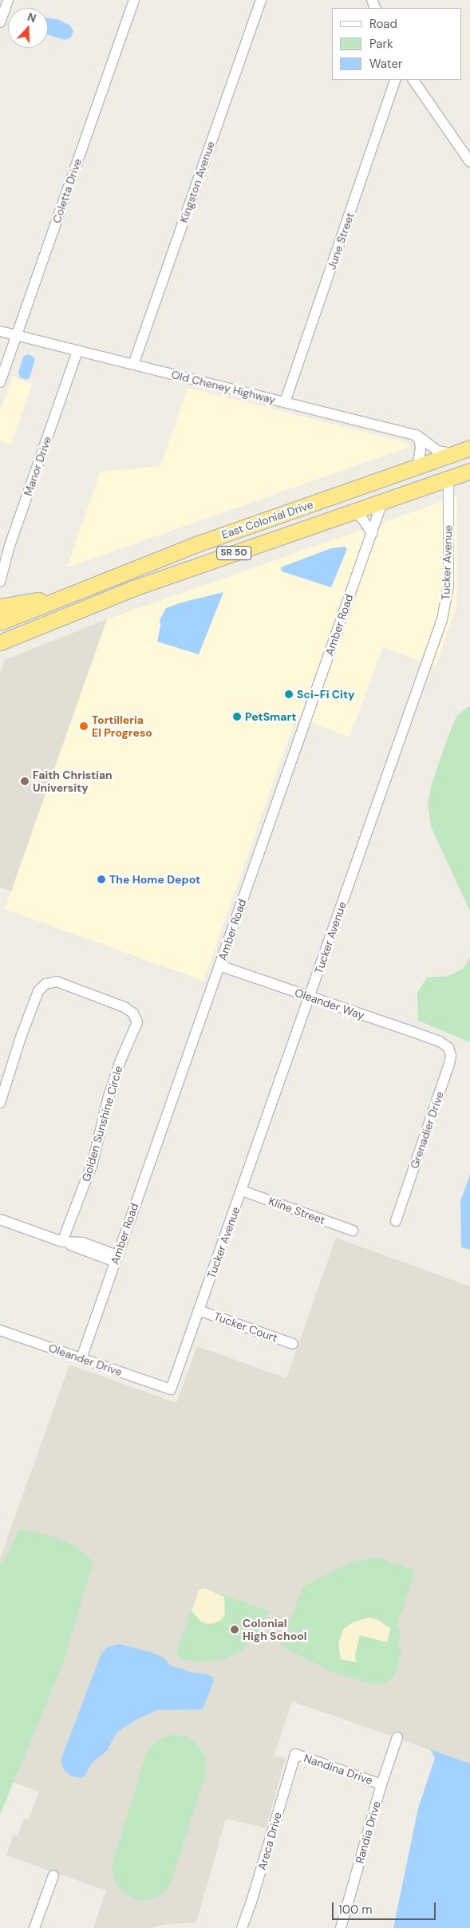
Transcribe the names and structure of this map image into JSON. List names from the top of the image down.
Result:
{
  "streets": {
    "highway": ["East Colonial Drive", "SR 50"],
    "street": [
      "Kingston Avenue",
      "Coletta Drive",
      "June Street",
      "Old Cheney Highway",
      "Manor Drive",
      "Tucker Avenue",
      "Amber Road",
      "Oleander Way",
      "Golden Sunshine Circle",
      "Grenadier Drive",
      "Kline Street",
      "Tucker Court",
      "Oleander Drive",
      "Nandina Drive",
      "Randia Drive",
      "Areca Drive"
    ]
  },
  "crossings": [
    ["Kingston Avenue", "Old Cheney Highway"],
    ["Coletta Drive", "Old Cheney Highway"],
    ["June Street", "Old Cheney Highway"],
    ["Old Cheney Highway", "Manor Drive"],
    ["East Colonial Drive", "Tucker Avenue"],
    ["East Colonial Drive", "Amber Road"],
    ["Tucker Avenue", "Oleander Way"],
    ["Tucker Avenue", "Kline Street"],
    ["Tucker Avenue", "Tucker Court"],
    ["Tucker Avenue", "Oleander Drive"],
    ["Amber Road", "Oleander Way"],
    ["Amber Road", "Oleander Drive"],
    ["Oleander Way", "Grenadier Drive"],
    ["Nandina Drive", "Randia Drive"],
    ["Nandina Drive", "Areca Drive"]
  ],
  "places": [
    "Sci-Fi City",
    "PetSmart",
    "Tortilleria El Progreso",
    "Faith Christian University",
    "The Home Depot",
    "Colonial High School"
  ],
  "legend": ["Road", "Park", "Water"],
  "scale_bar": "100 m",
  "north": "top"
}
